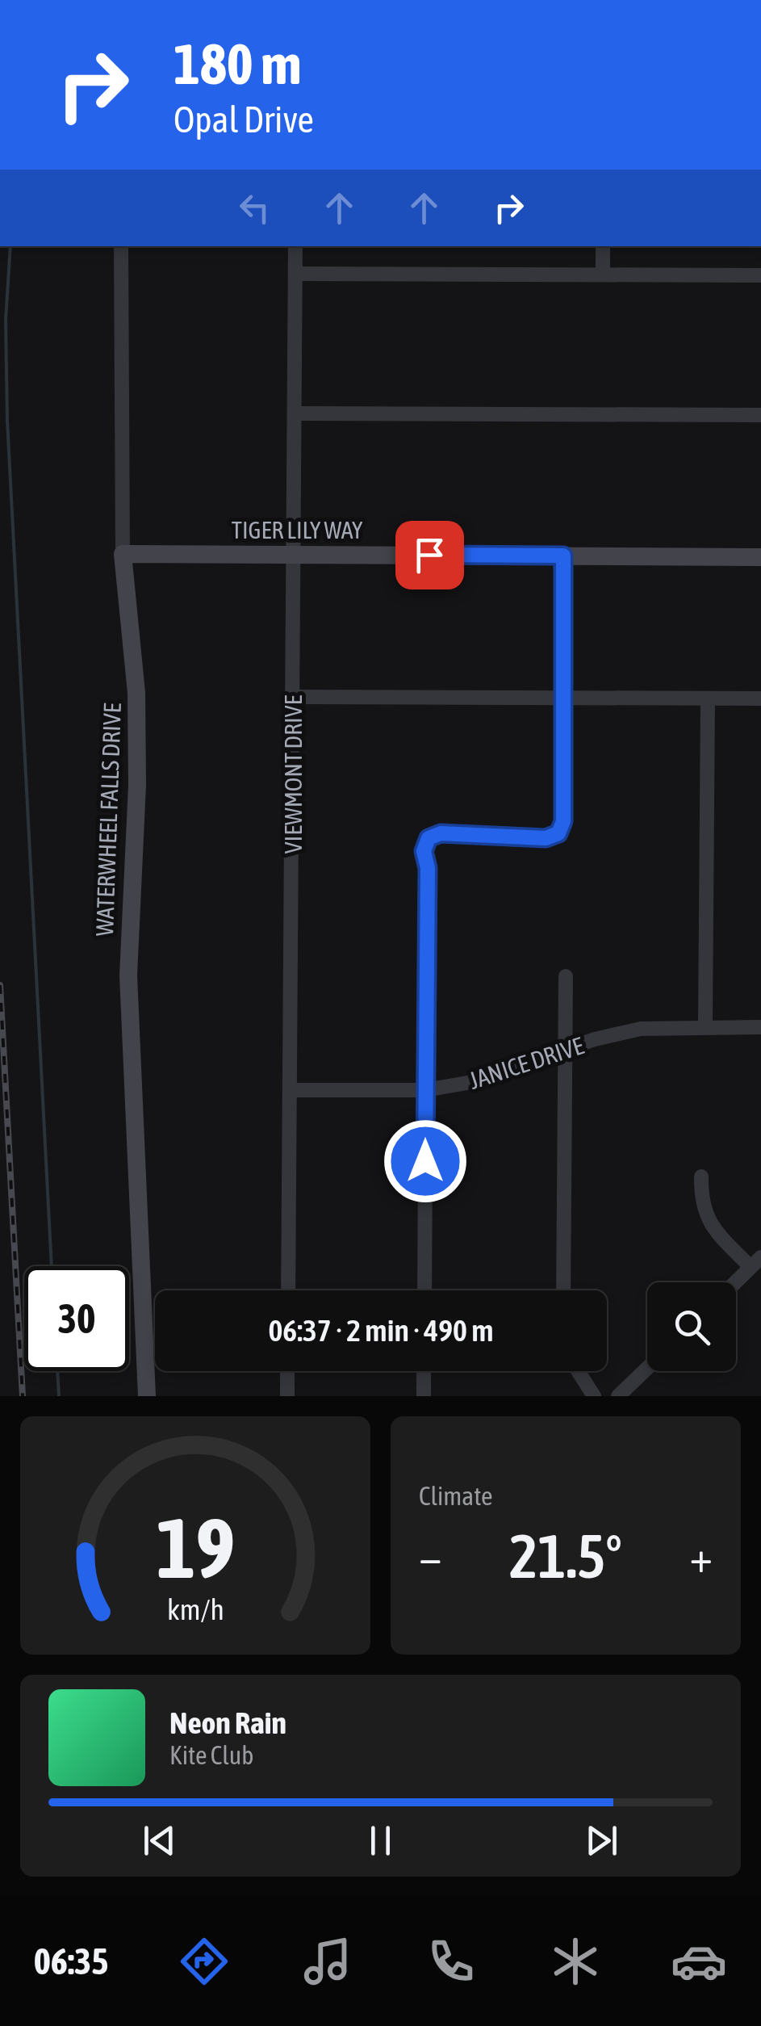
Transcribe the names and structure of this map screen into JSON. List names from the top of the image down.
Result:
{
  "streets": {
    "street": [
      "TIGER LILY WAY",
      "VIEWMONT DRIVE",
      "WATERWHEEL FALLS DRIVE",
      "JANICE DRIVE"
    ]
  },
  "crossings": [
    ["TIGER LILY WAY", "VIEWMONT DRIVE"],
    ["TIGER LILY WAY", "WATERWHEEL FALLS DRIVE"],
    ["VIEWMONT DRIVE", "JANICE DRIVE"]
  ],
  "page": {
    "turn": ["180 m", "Opal Drive"],
    "limit": "30",
    "trip": "06:37 · 2 min · 490 m",
    "tile": "Climate",
    "heat": ["−", "21.5°", "+"],
    "song": ["Neon Rain", "Kite Club"],
    "tabs": "06:35",
    "gauge": ["19", "km/h"]
  }
}
